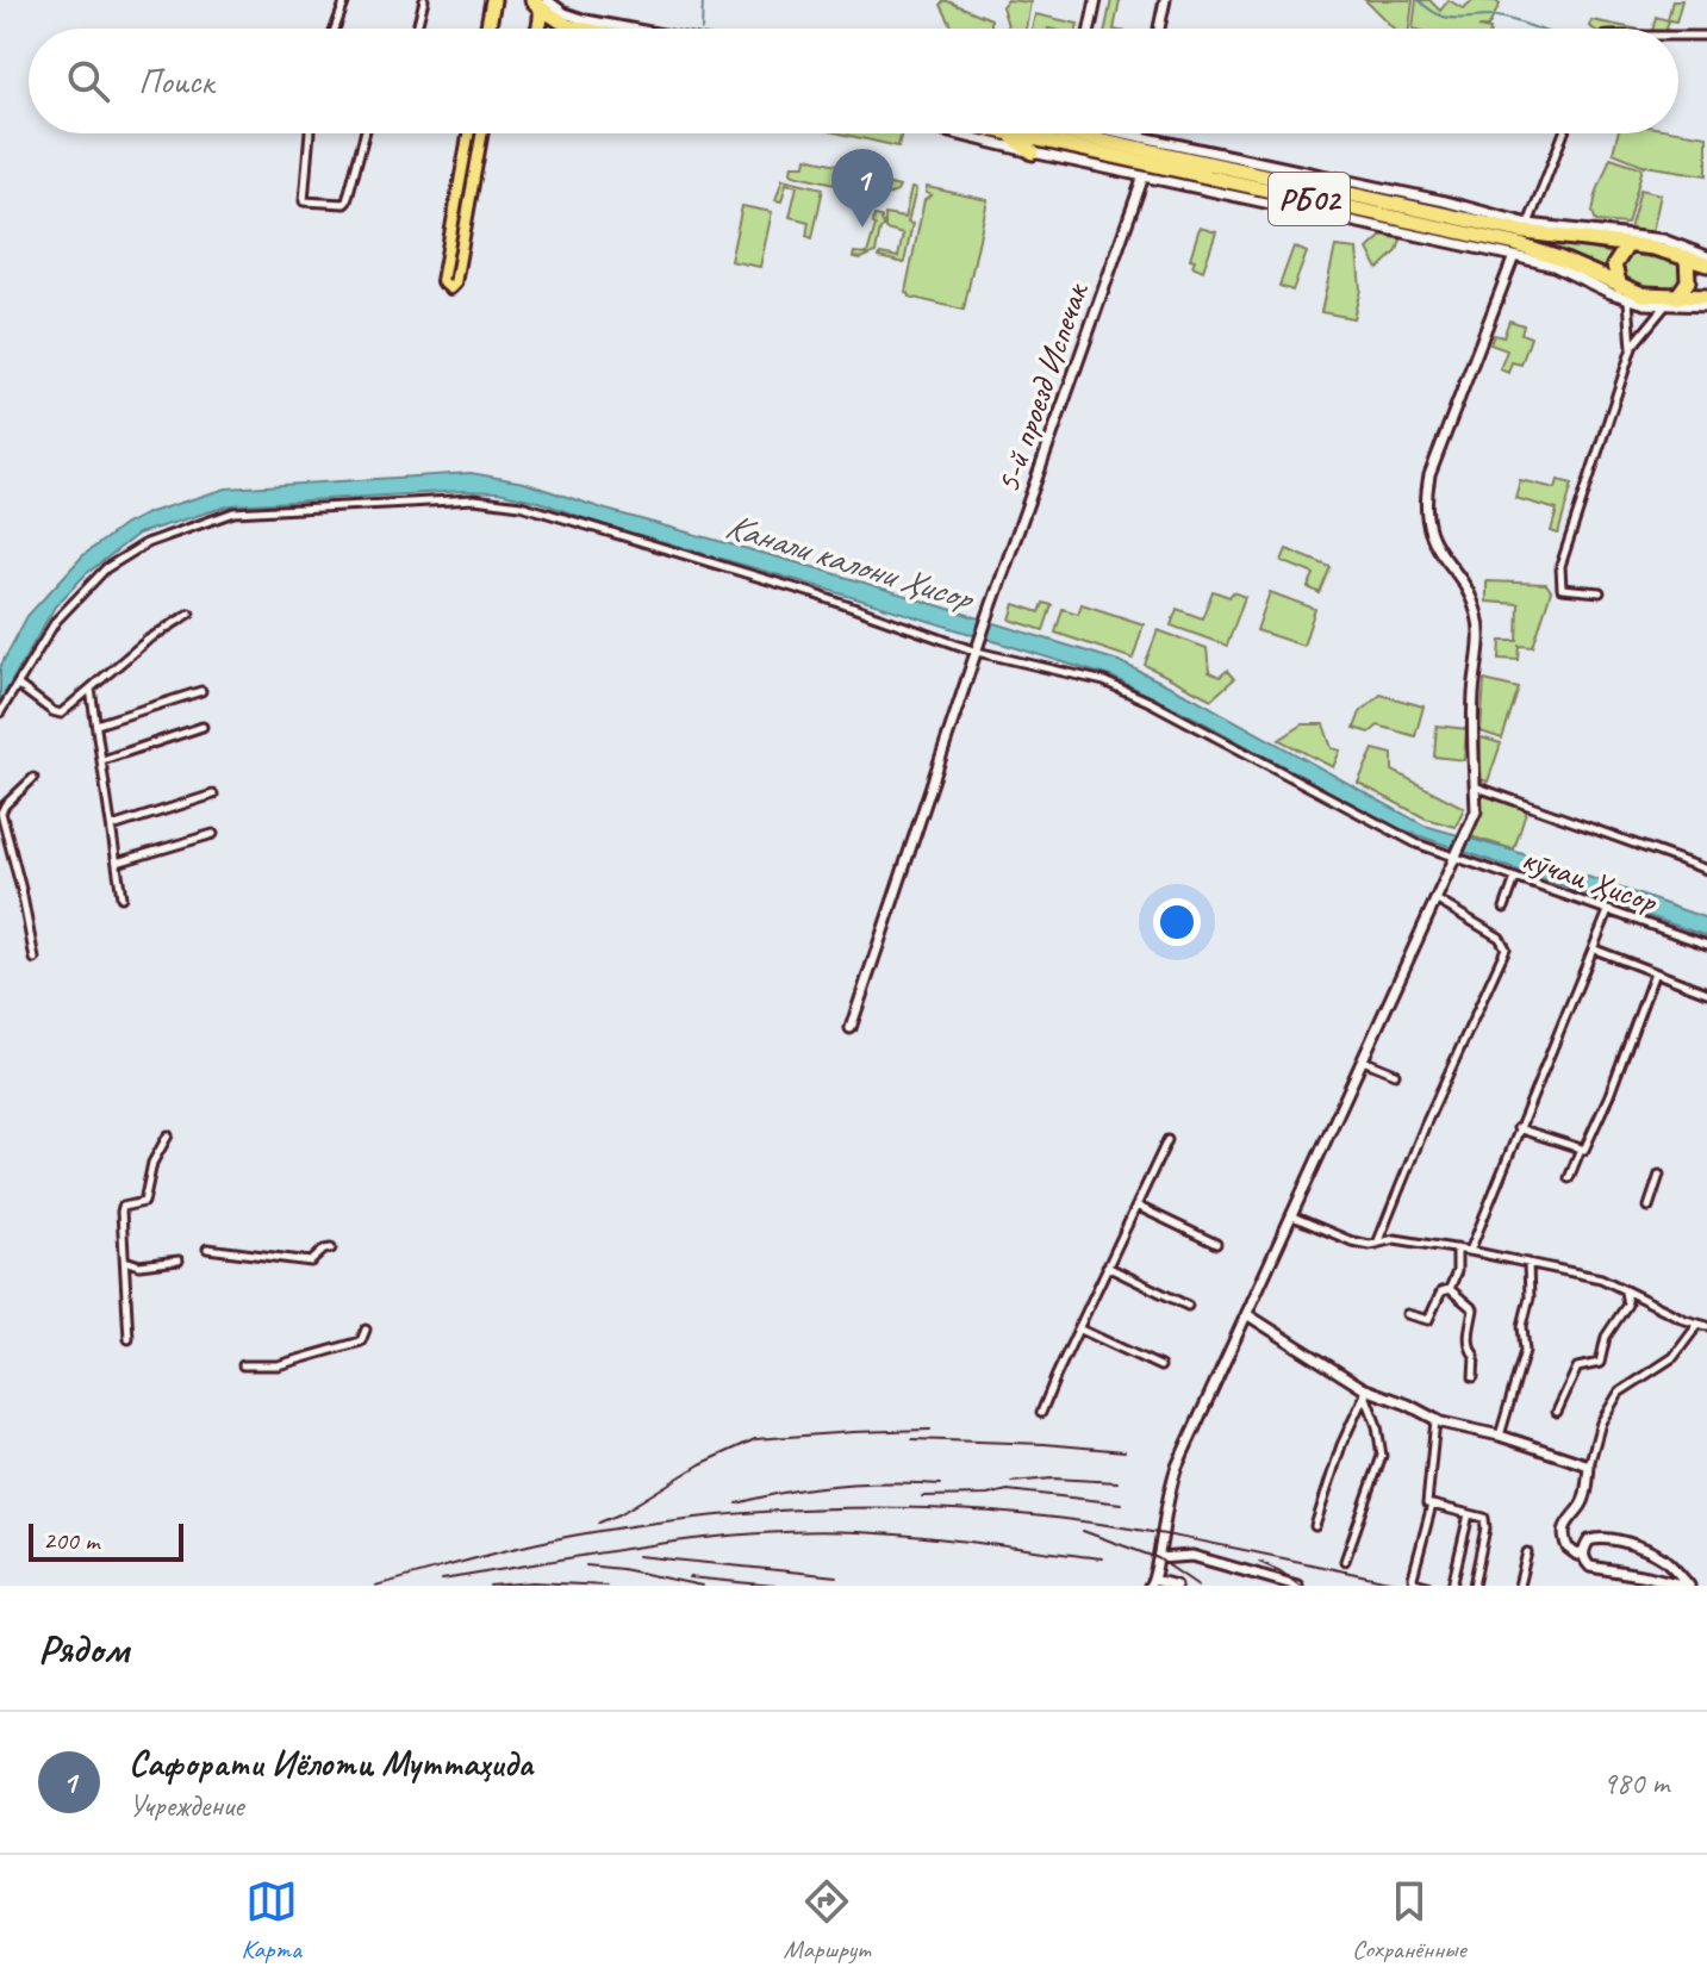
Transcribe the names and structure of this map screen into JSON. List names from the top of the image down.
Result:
{
  "streets": {
    "highway": ["РБ02"],
    "street": ["5-й проезд Испечак", "кӯчаи Ҳисор"]
  },
  "crossings": [
    ["5-й проезд Испечак", "кӯчаи Ҳисор"]
  ],
  "water": ["Канали калони Ҳисор"],
  "scale_bar": "200 m",
  "page": {
    "search": "Поиск",
    "pins": "1",
    "scale": "200 m",
    "heading": "Рядом",
    "list": [
      {
        "mark": "1",
        "name": "Сафорати Иёлоти Муттаҳида",
        "note": "Учреждение",
        "value": "980 m"
      }
    ],
    "nav": ["Карта", "Маршрут", "Сохранённые"]
  }
}
